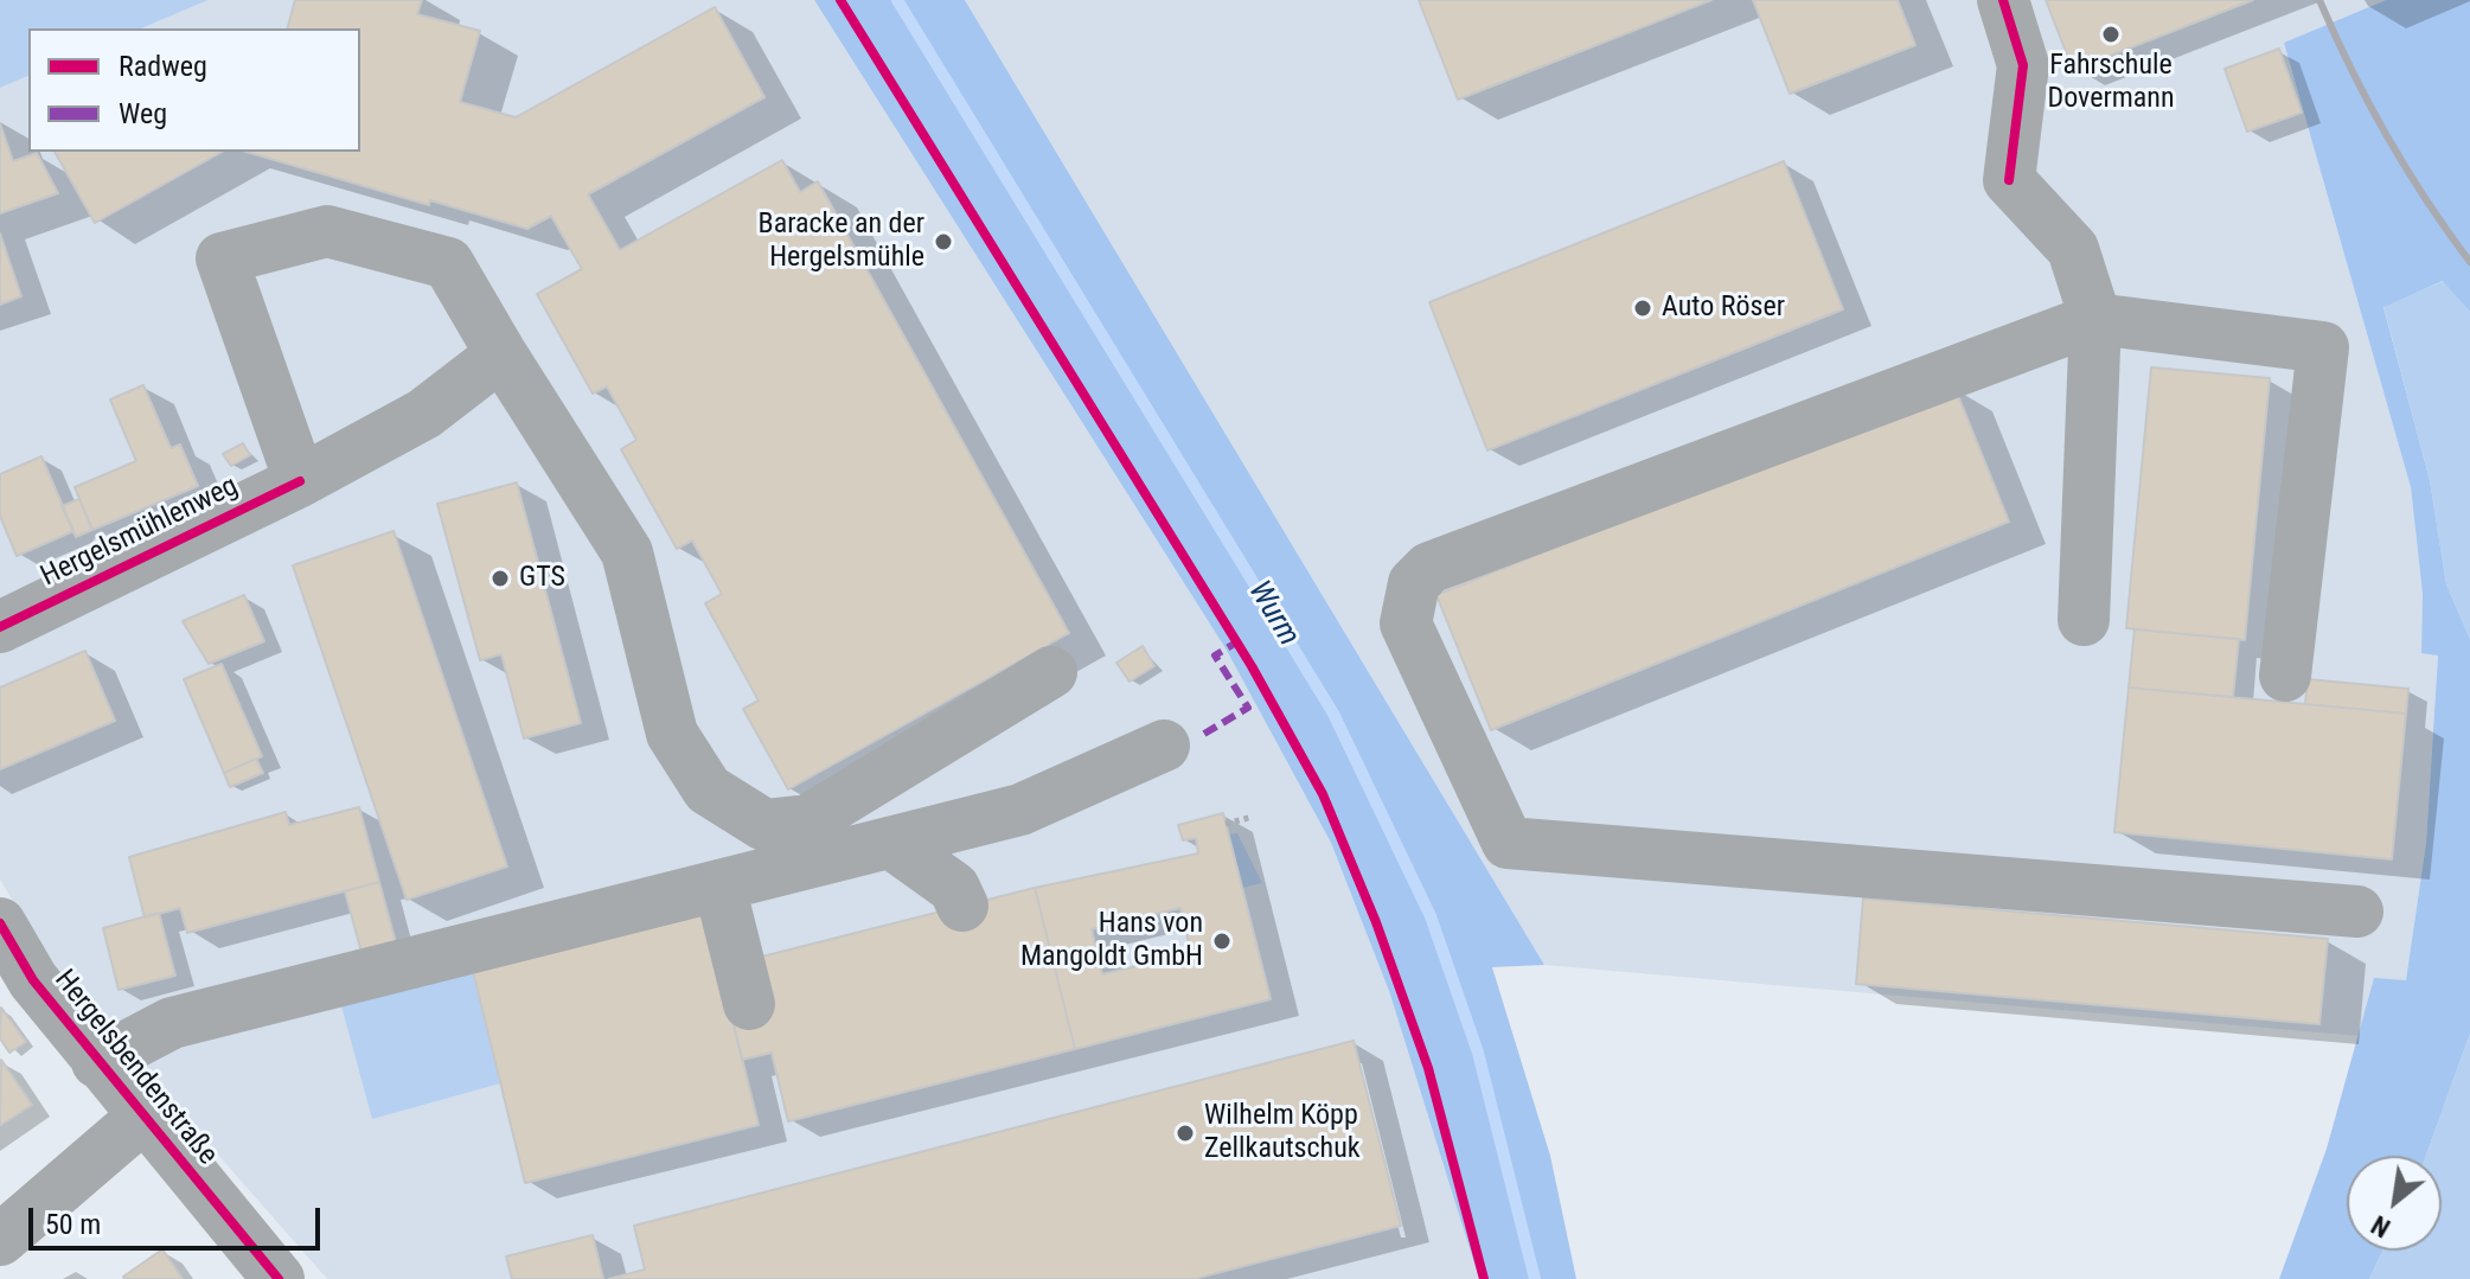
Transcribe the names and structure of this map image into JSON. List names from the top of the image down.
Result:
{
  "streets": {
    "street": ["Hergelsmühlenweg", "Hergelsbendenstraße"]
  },
  "water": ["Wurm"],
  "places": [
    "Fahrschule Dovermann",
    "Baracke an der Hergelsmühle",
    "Auto Röser",
    "GTS",
    "Hans von Mangoldt GmbH",
    "Wilhelm Köpp Zellkautschuk"
  ],
  "legend": ["Radweg", "Weg"],
  "scale_bar": "50 m",
  "north": "bottom left"
}
